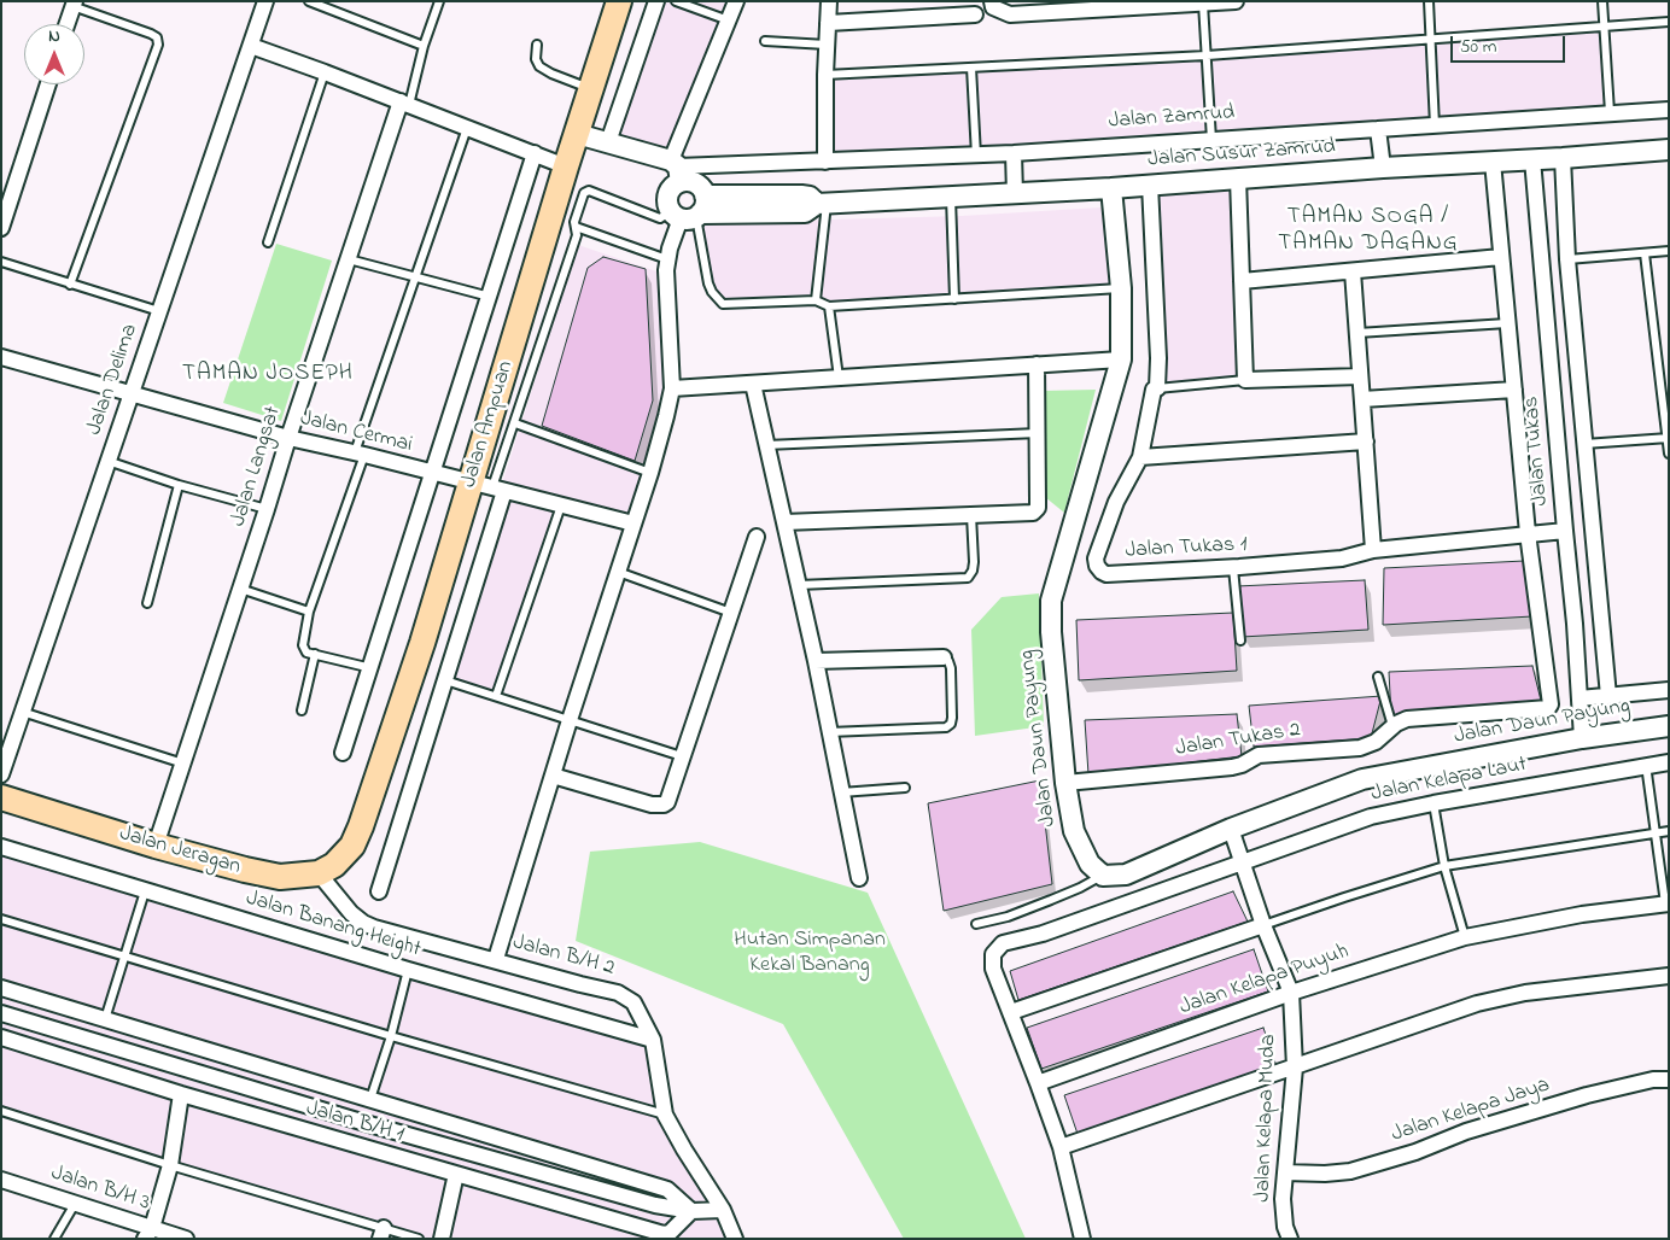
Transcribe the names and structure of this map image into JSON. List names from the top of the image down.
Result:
{
  "streets": {
    "main road": ["Jalan Ampuan", "Jalan Jeragan"],
    "street": [
      "Jalan Zamrud",
      "Jalan Susur Zamrud",
      "Jalan Delima",
      "Jalan Cermai",
      "Jalan Tukas",
      "Jalan Langsat",
      "Jalan Tukas 1",
      "Jalan Daun Payung",
      "Jalan Tukas 2",
      "Jalan Kelapa Laut",
      "Jalan Banang Height",
      "Jalan B/H 2",
      "Jalan Kelapa Puyuh",
      "Jalan Kelapa Jaya",
      "Jalan Kelapa Muda",
      "Jalan B/H 1",
      "Jalan B/H 3"
    ]
  },
  "crossings": [
    ["Jalan Zamrud", "Jalan Ampuan"],
    ["Jalan Susur Zamrud", "Jalan Tukas"],
    ["Jalan Susur Zamrud", "Jalan Tukas 1"],
    ["Jalan Susur Zamrud", "Jalan Daun Payung"],
    ["Jalan Delima", "Jalan Cermai"],
    ["Jalan Ampuan", "Jalan Cermai"],
    ["Jalan Ampuan", "Jalan Jeragan"],
    ["Jalan Ampuan", "Jalan B/H 2"],
    ["Jalan Cermai", "Jalan Langsat"],
    ["Jalan Tukas", "Jalan Tukas 1"],
    ["Jalan Tukas", "Jalan Daun Payung"],
    ["Jalan Langsat", "Jalan Jeragan"],
    ["Jalan Tukas 1", "Jalan Tukas 2"],
    ["Jalan Daun Payung", "Jalan Tukas 2"],
    ["Jalan Daun Payung", "Jalan Kelapa Muda"],
    ["Jalan Kelapa Laut", "Jalan Kelapa Puyuh"],
    ["Jalan Kelapa Laut", "Jalan Kelapa Muda"],
    ["Jalan Jeragan", "Jalan B/H 2"],
    ["Jalan Banang Height", "Jalan B/H 2"],
    ["Jalan Kelapa Puyuh", "Jalan Kelapa Muda"],
    ["Jalan Kelapa Jaya", "Jalan Kelapa Muda"]
  ],
  "districts": ["TAMAN SOGA / TAMAN DAGANG", "TAMAN JOSEPH"],
  "parks": ["Hutan Simpanan Kekal Banang"],
  "scale_bar": "50 m",
  "north": "top"
}
